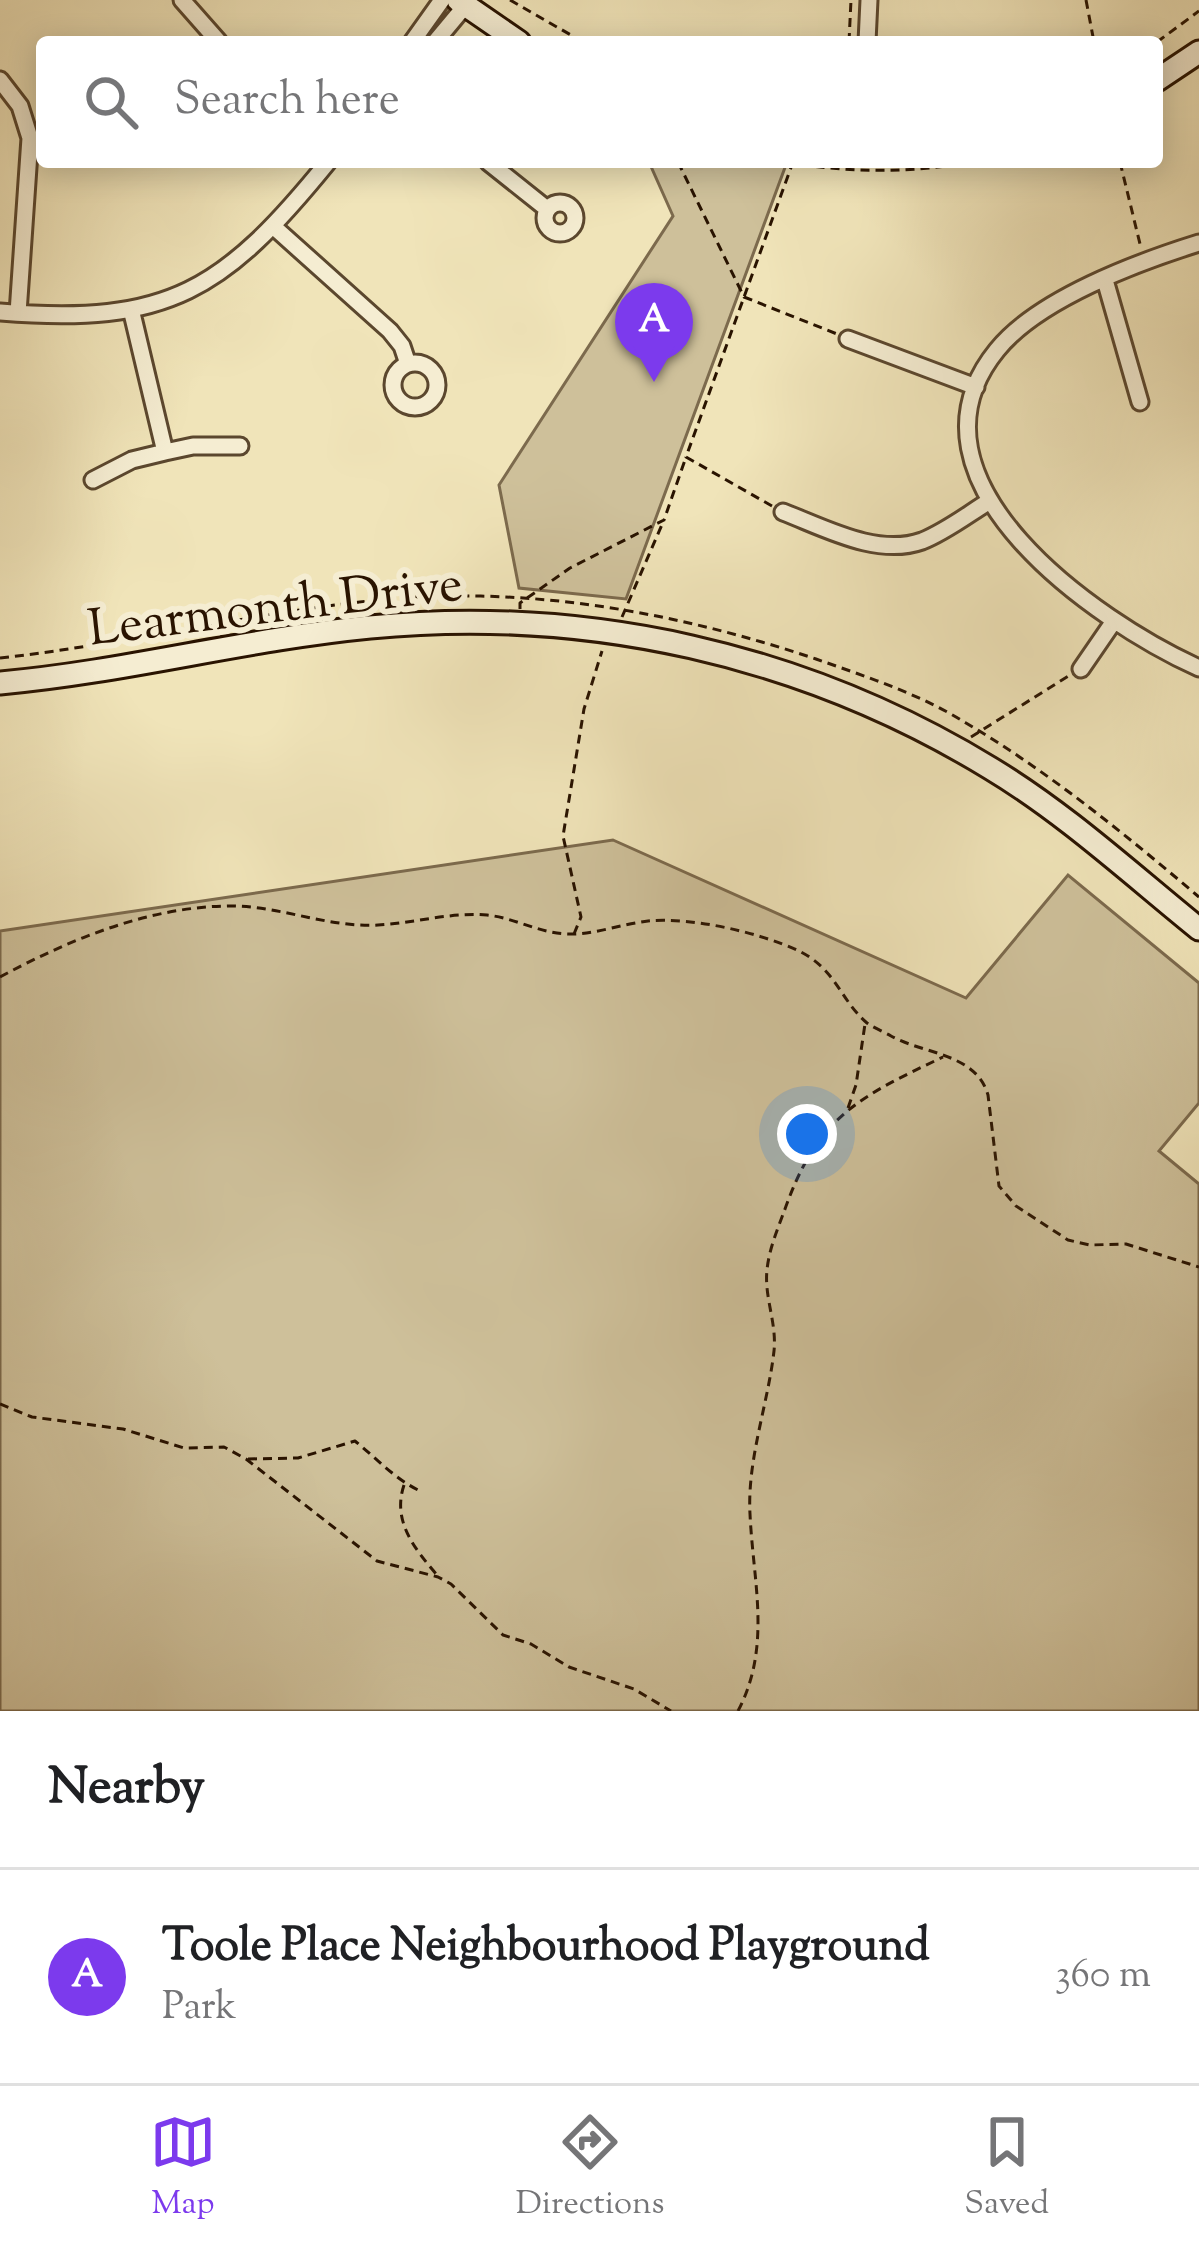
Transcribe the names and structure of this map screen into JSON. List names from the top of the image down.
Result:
{
  "streets": {
    "street": ["Learmonth Drive"]
  },
  "page": {
    "search": "Search here",
    "pins": "A",
    "heading": "Nearby",
    "list": [
      {
        "mark": "A",
        "name": "Toole Place Neighbourhood Playground",
        "note": "Park",
        "value": "360 m"
      }
    ],
    "nav": ["Map", "Directions", "Saved"]
  }
}
